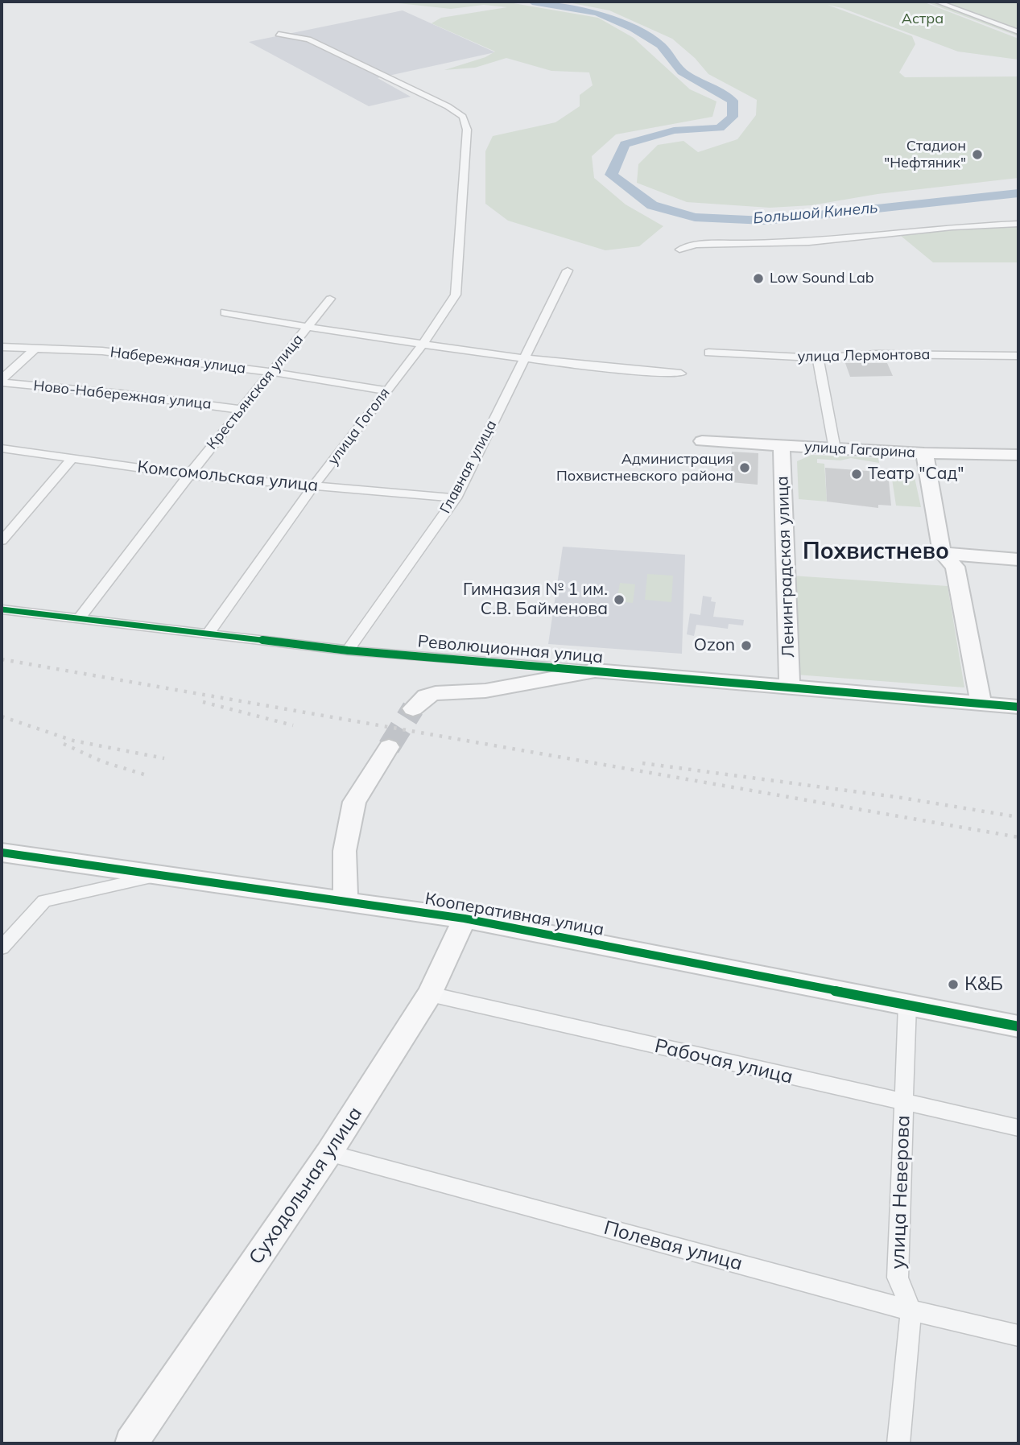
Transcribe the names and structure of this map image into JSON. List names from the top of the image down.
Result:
{
  "streets": {
    "street": [
      "улица Лермонтова",
      "Набережная улица",
      "Крестьянская улица",
      "Ново-Набережная улица",
      "улица Гоголя",
      "улица Гагарина",
      "Главная улица",
      "Комсомольская улица",
      "Ленинградская улица",
      "Революционная улица",
      "Кооперативная улица",
      "Рабочая улица",
      "Суходольная улица",
      "улица Неверова",
      "Полевая улица"
    ]
  },
  "crossings": [
    ["Набережная улица", "Крестьянская улица"],
    ["Набережная улица", "улица Гоголя"],
    ["Крестьянская улица", "Ново-Набережная улица"],
    ["Крестьянская улица", "Комсомольская улица"],
    ["Крестьянская улица", "Революционная улица"],
    ["улица Гоголя", "Комсомольская улица"],
    ["улица Гоголя", "Революционная улица"],
    ["улица Гагарина", "Ленинградская улица"],
    ["Главная улица", "Комсомольская улица"],
    ["Главная улица", "Революционная улица"],
    ["Ленинградская улица", "Революционная улица"],
    ["Кооперативная улица", "Суходольная улица"],
    ["Кооперативная улица", "улица Неверова"],
    ["Рабочая улица", "Суходольная улица"],
    ["Рабочая улица", "улица Неверова"],
    ["Суходольная улица", "Полевая улица"],
    ["улица Неверова", "Полевая улица"]
  ],
  "districts": ["Похвистнево"],
  "water": ["Большой Кинель"],
  "parks": ["Астра"],
  "places": [
    "Стадион \"Нефтяник\"",
    "Low Sound Lab",
    "Администрация Похвистневского района",
    "Театр \"Сад\"",
    "Гимназия № 1 им. С.В. Байменова",
    "Ozon",
    "К&Б"
  ]
}
